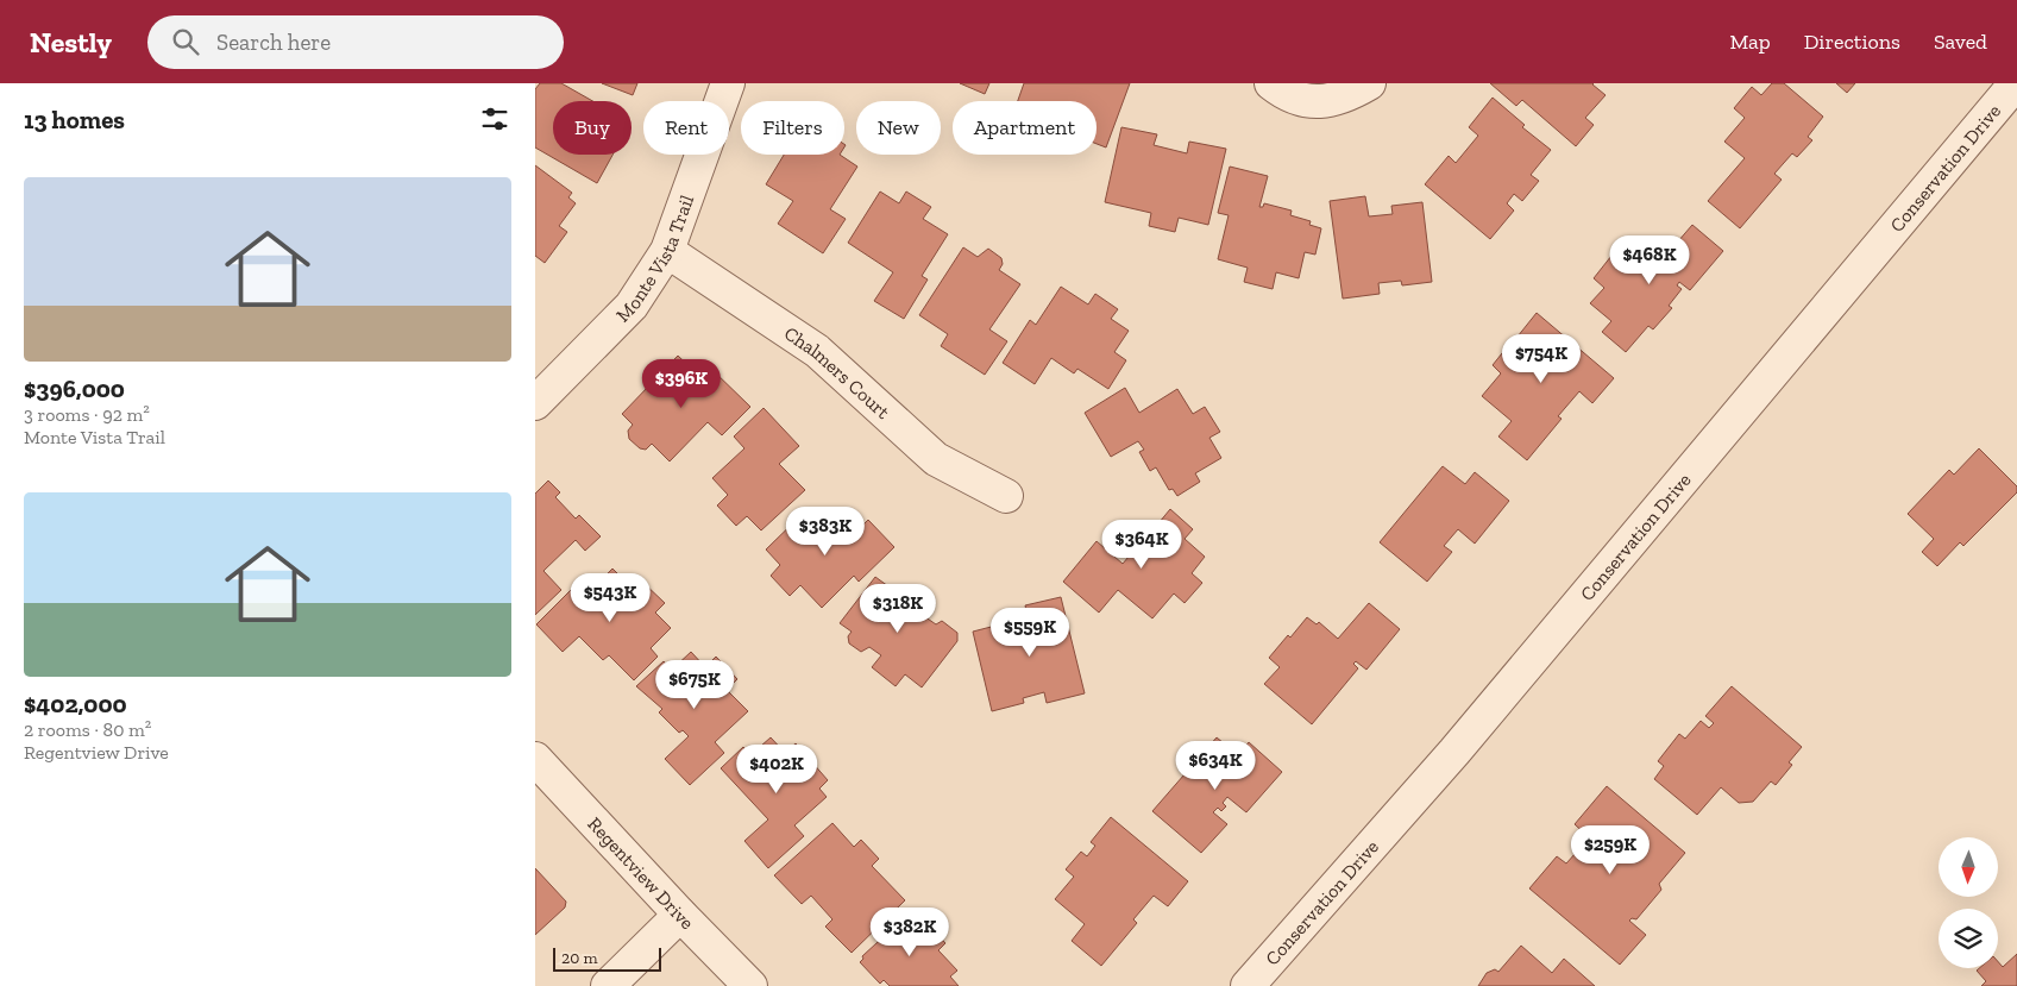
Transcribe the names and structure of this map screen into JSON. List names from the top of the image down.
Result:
{
  "streets": {
    "street": [
      "Conservation Drive",
      "Monte Vista Trail",
      "Chalmers Court",
      "Regentview Drive"
    ]
  },
  "crossings": [
    ["Monte Vista Trail", "Chalmers Court"]
  ],
  "scale_bar": "20 m",
  "north": "bottom",
  "page": {
    "header": "Nestly",
    "search": "Search here",
    "nav": ["Map", "Directions", "Saved"],
    "heading": "13 homes",
    "chip": [
      "Buy",
      "Rent",
      "Filters",
      "New",
      "Apartment"
    ],
    "list": [
      {
        "name": "$396,000",
        "note": "3 rooms · 92 m² · Monte Vista Trail"
      },
      {
        "name": "$402,000",
        "note": "2 rooms · 80 m² · Regentview Drive"
      }
    ],
    "price": [
      "$468K",
      "$754K",
      "$396K",
      "$383K",
      "$364K",
      "$543K",
      "$318K",
      "$559K",
      "$675K",
      "$634K",
      "$402K",
      "$259K",
      "$382K"
    ],
    "scale": "20 m"
  }
}
